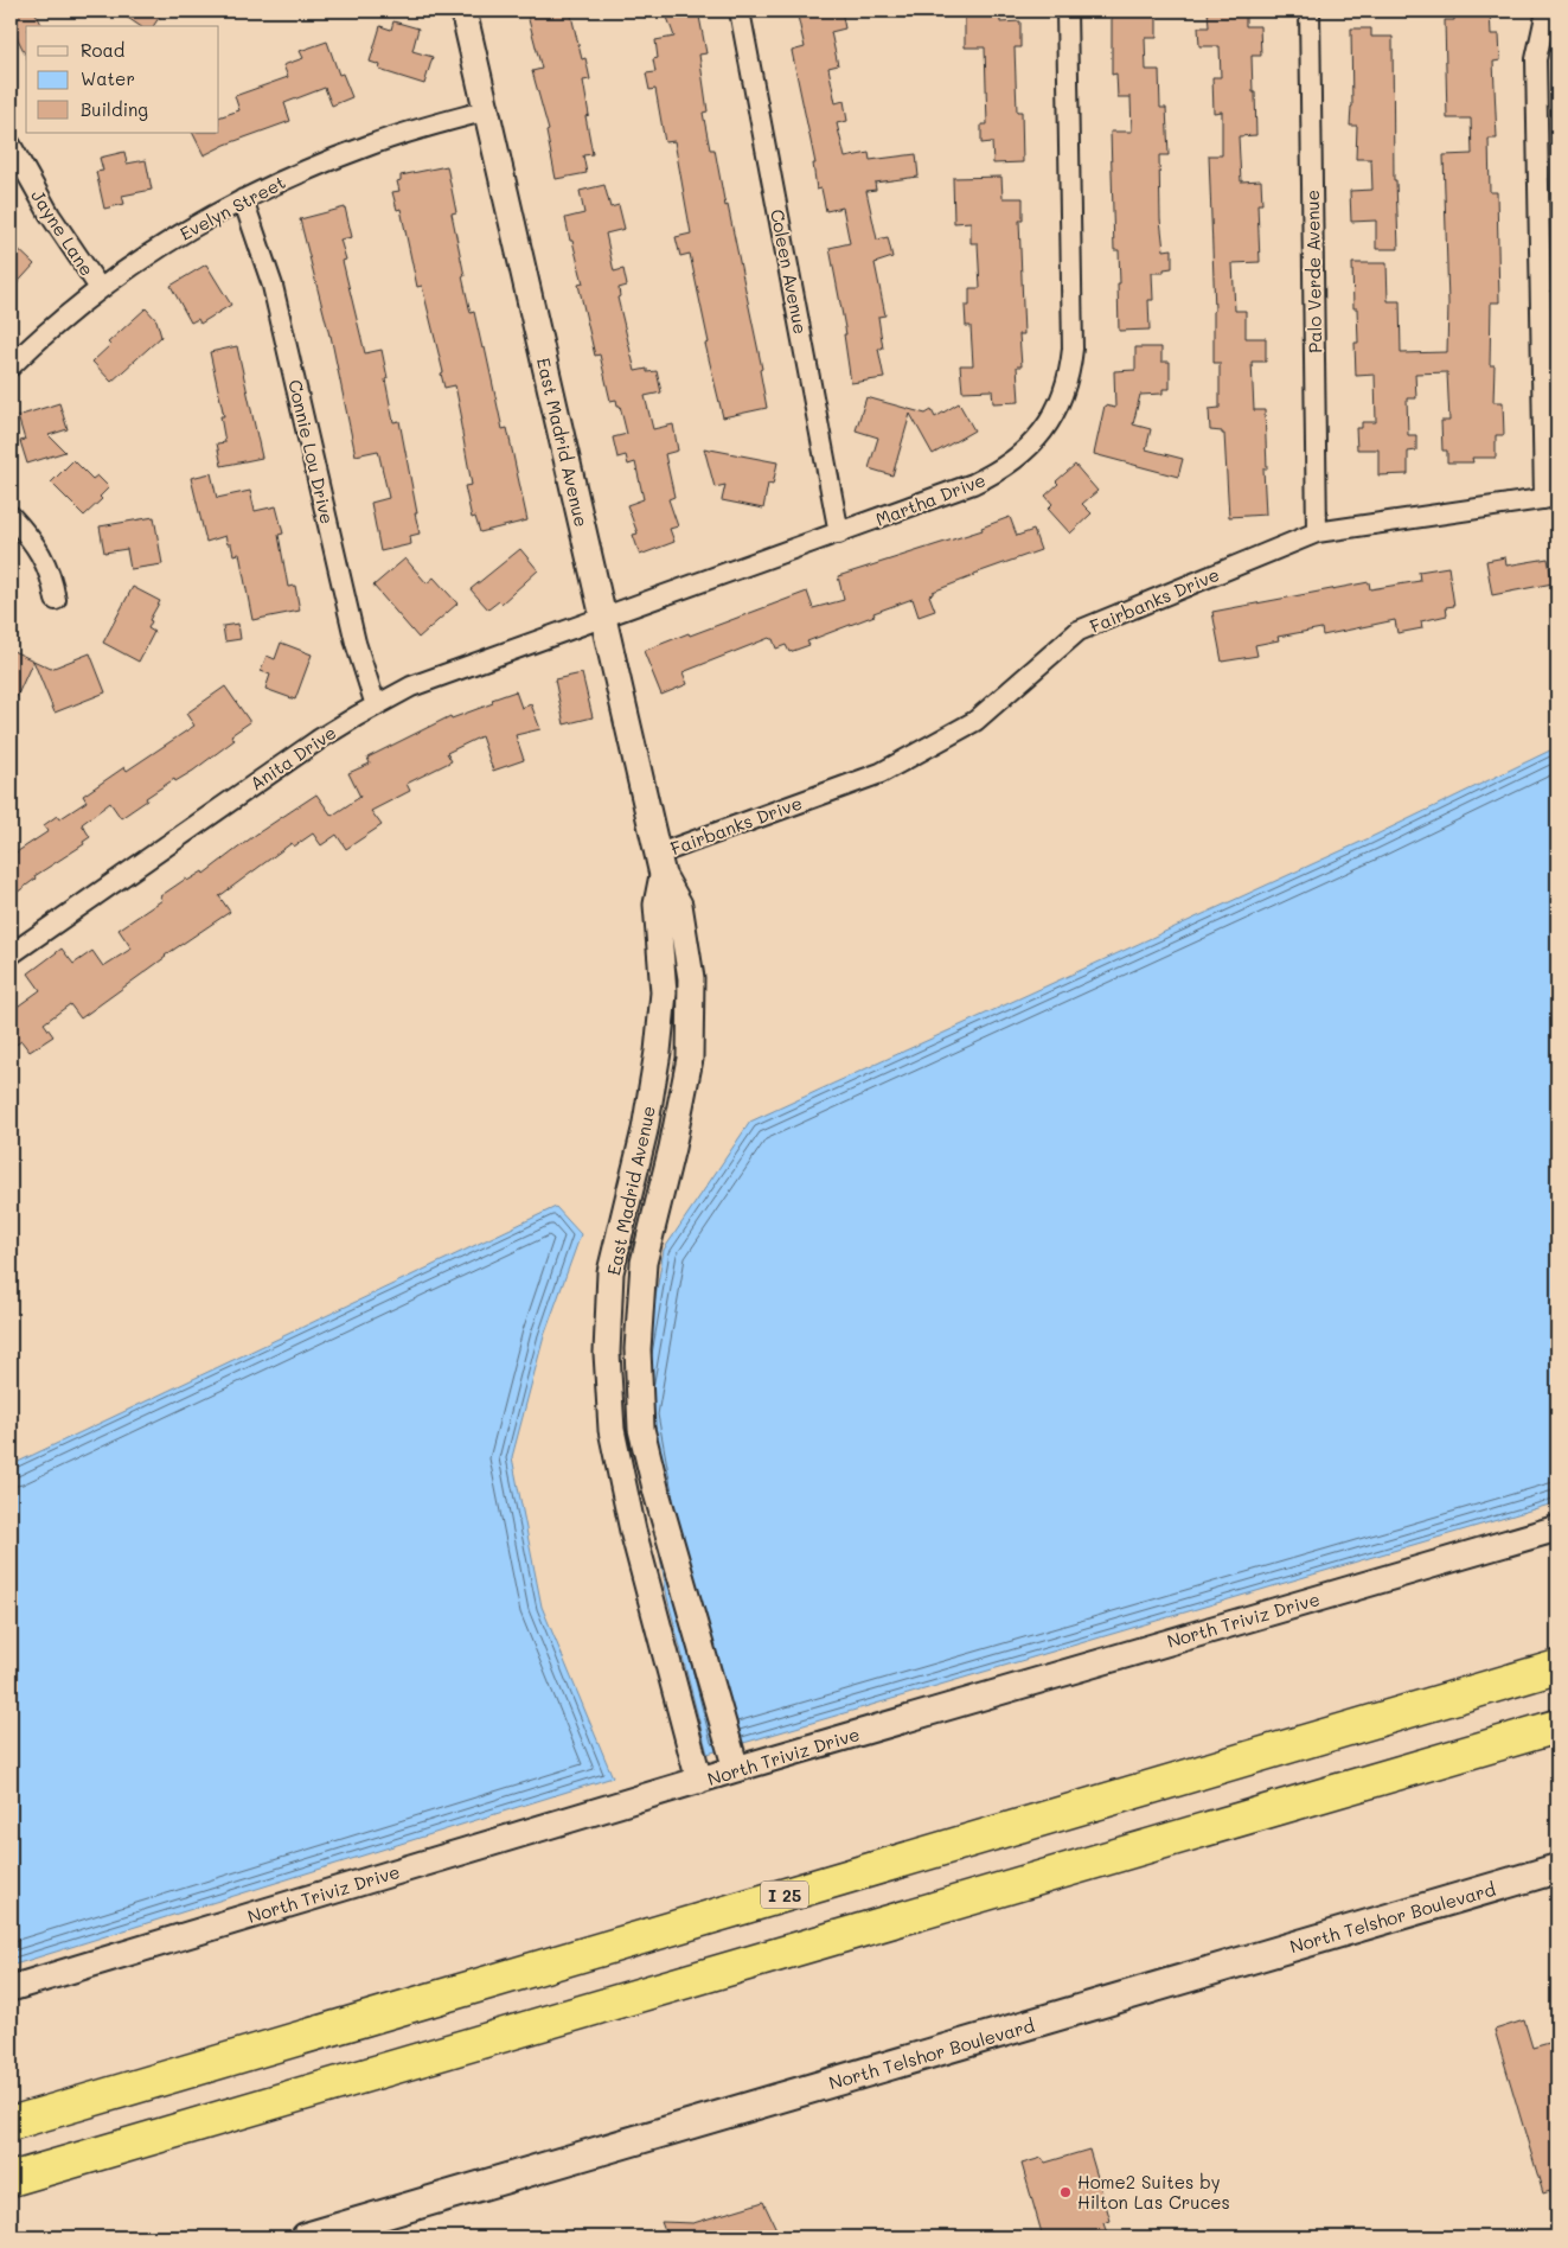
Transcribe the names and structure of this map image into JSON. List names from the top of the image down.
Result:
{
  "streets": {
    "highway": ["I 25"],
    "main road": ["North Telshor Boulevard"],
    "street": [
      "Evelyn Street",
      "Jayne Lane",
      "Coleen Avenue",
      "Palo Verde Avenue",
      "East Madrid Avenue",
      "Connie Lou Drive",
      "Martha Drive",
      "Fairbanks Drive",
      "Anita Drive",
      "North Triviz Drive"
    ]
  },
  "crossings": [
    ["Evelyn Street", "Jayne Lane"],
    ["Evelyn Street", "East Madrid Avenue"],
    ["Evelyn Street", "Connie Lou Drive"],
    ["Coleen Avenue", "Martha Drive"],
    ["Palo Verde Avenue", "Fairbanks Drive"],
    ["East Madrid Avenue", "Martha Drive"],
    ["East Madrid Avenue", "Fairbanks Drive"],
    ["East Madrid Avenue", "Anita Drive"],
    ["East Madrid Avenue", "North Triviz Drive"],
    ["Connie Lou Drive", "Anita Drive"],
    ["Martha Drive", "Anita Drive"]
  ],
  "places": ["Home2 Suites by Hilton Las Cruces"],
  "legend": ["Road", "Water", "Building"]
}
